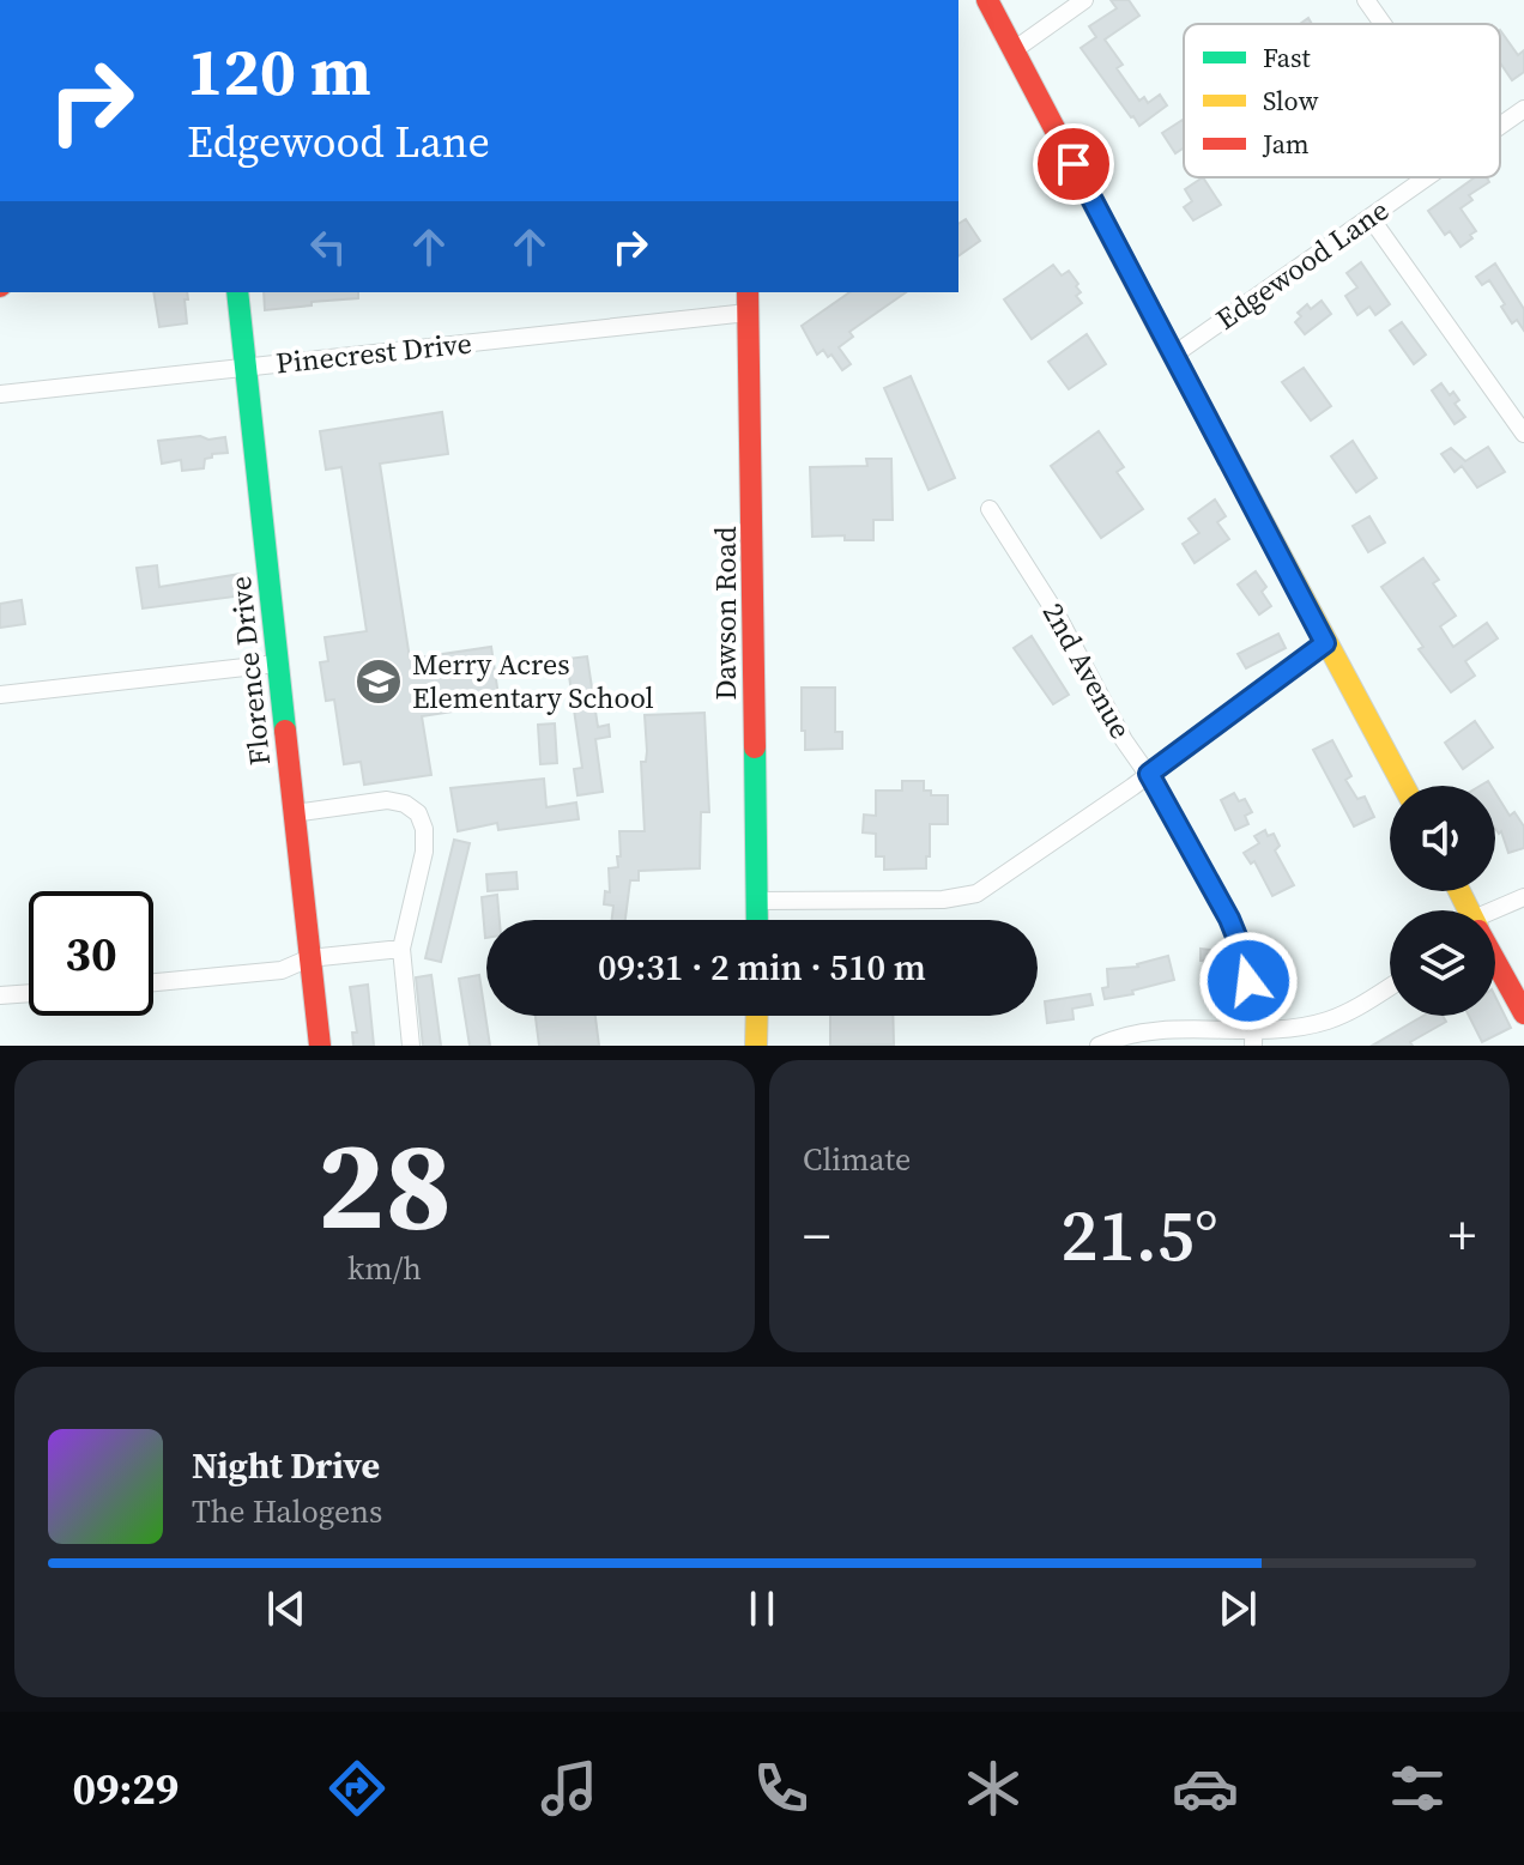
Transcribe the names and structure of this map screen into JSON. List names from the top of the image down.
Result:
{
  "streets": {
    "street": [
      "Edgewood Lane",
      "Pinecrest Drive",
      "Dawson Road",
      "Florence Drive",
      "2nd Avenue"
    ]
  },
  "crossings": [
    ["Pinecrest Drive", "Dawson Road"],
    ["Pinecrest Drive", "Florence Drive"]
  ],
  "places": {
    "school or university": ["Merry Acres Elementary School"]
  },
  "legend": ["Fast", "Slow", "Jam"],
  "page": {
    "turn": ["120 m", "Edgewood Lane"],
    "limit": "30",
    "trip": "09:31 · 2 min · 510 m",
    "tile": [
      ["28", "km/h"],
      "Climate"
    ],
    "heat": ["−", "21.5°", "+"],
    "song": ["Night Drive", "The Halogens"],
    "tabs": "09:29"
  }
}
